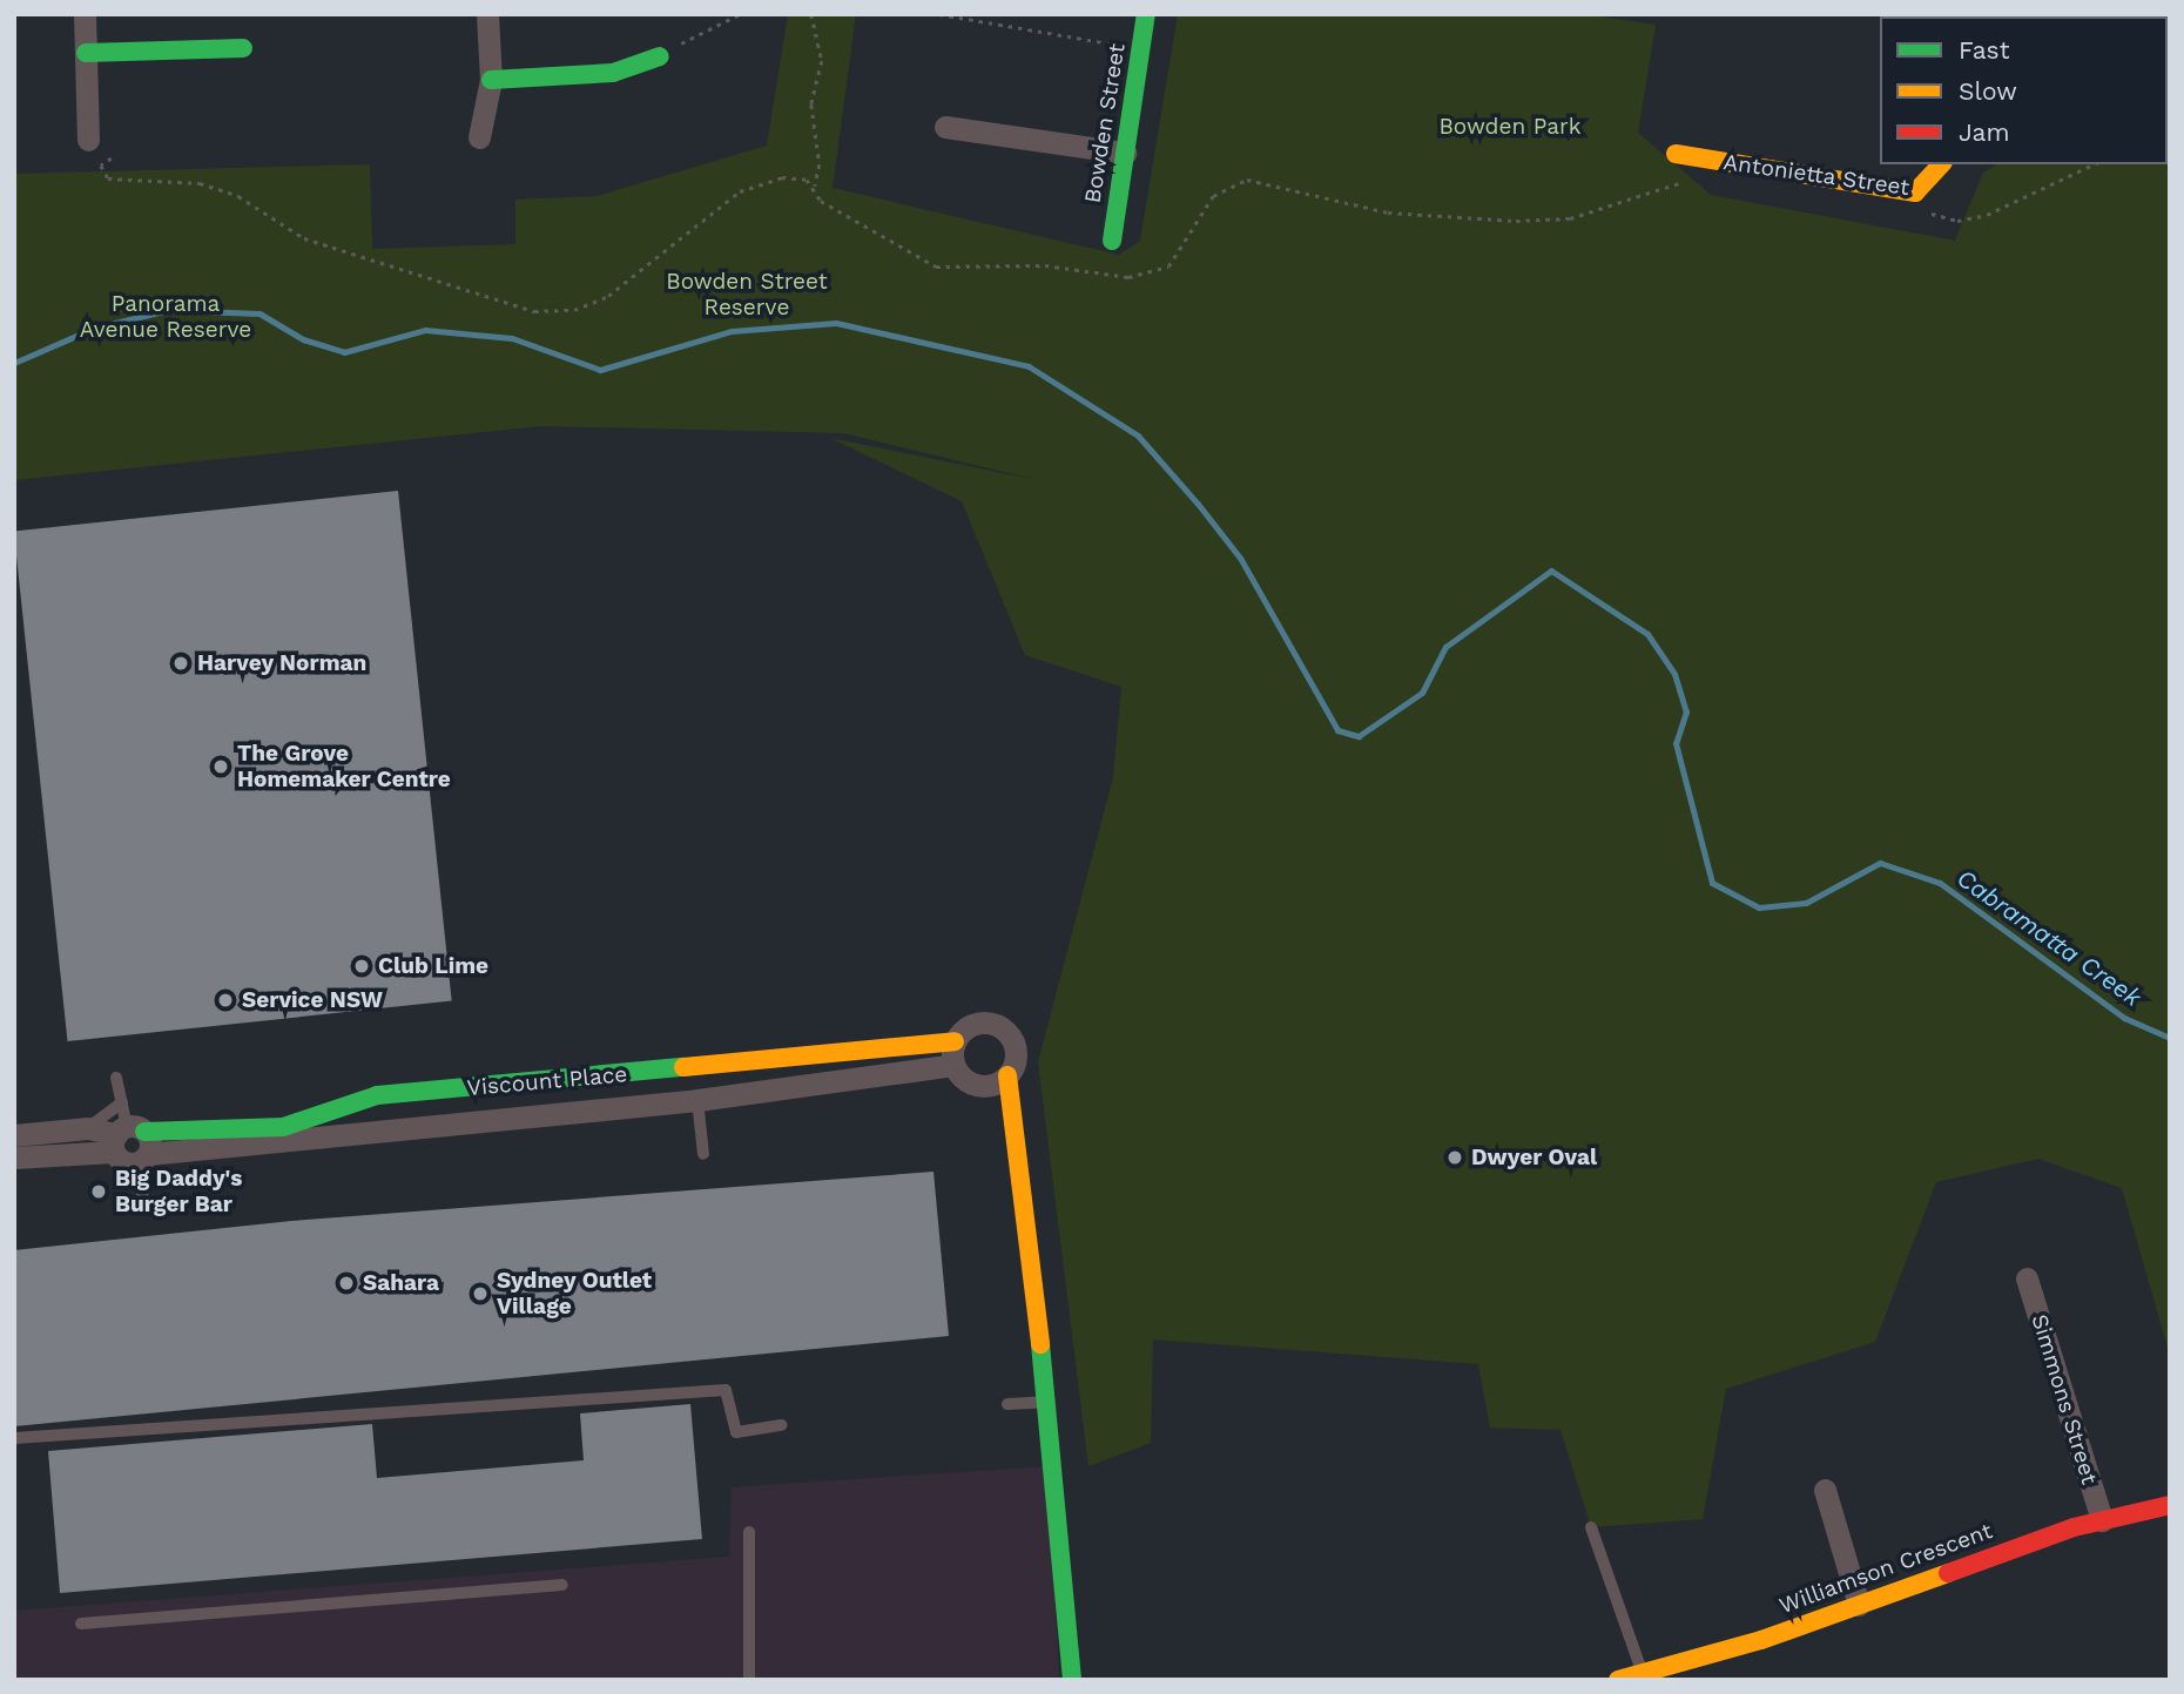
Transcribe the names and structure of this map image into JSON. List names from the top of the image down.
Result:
{
  "streets": {
    "street": [
      "Bowden Street",
      "Antonietta Street",
      "Viscount Place",
      "Simmons Street",
      "Williamson Crescent"
    ]
  },
  "crossings": [
    ["Simmons Street", "Williamson Crescent"]
  ],
  "water": ["Cabramatta Creek"],
  "parks": ["Bowden Park", "Bowden Street Reserve", "Panorama Avenue Reserve"],
  "places": [
    "Harvey Norman",
    "The Grove Homemaker Centre",
    "Club Lime",
    "Service NSW",
    "Dwyer Oval",
    "Big Daddy's Burger Bar",
    "Sahara",
    "Sydney Outlet Village"
  ],
  "legend": ["Fast", "Slow", "Jam"]
}
